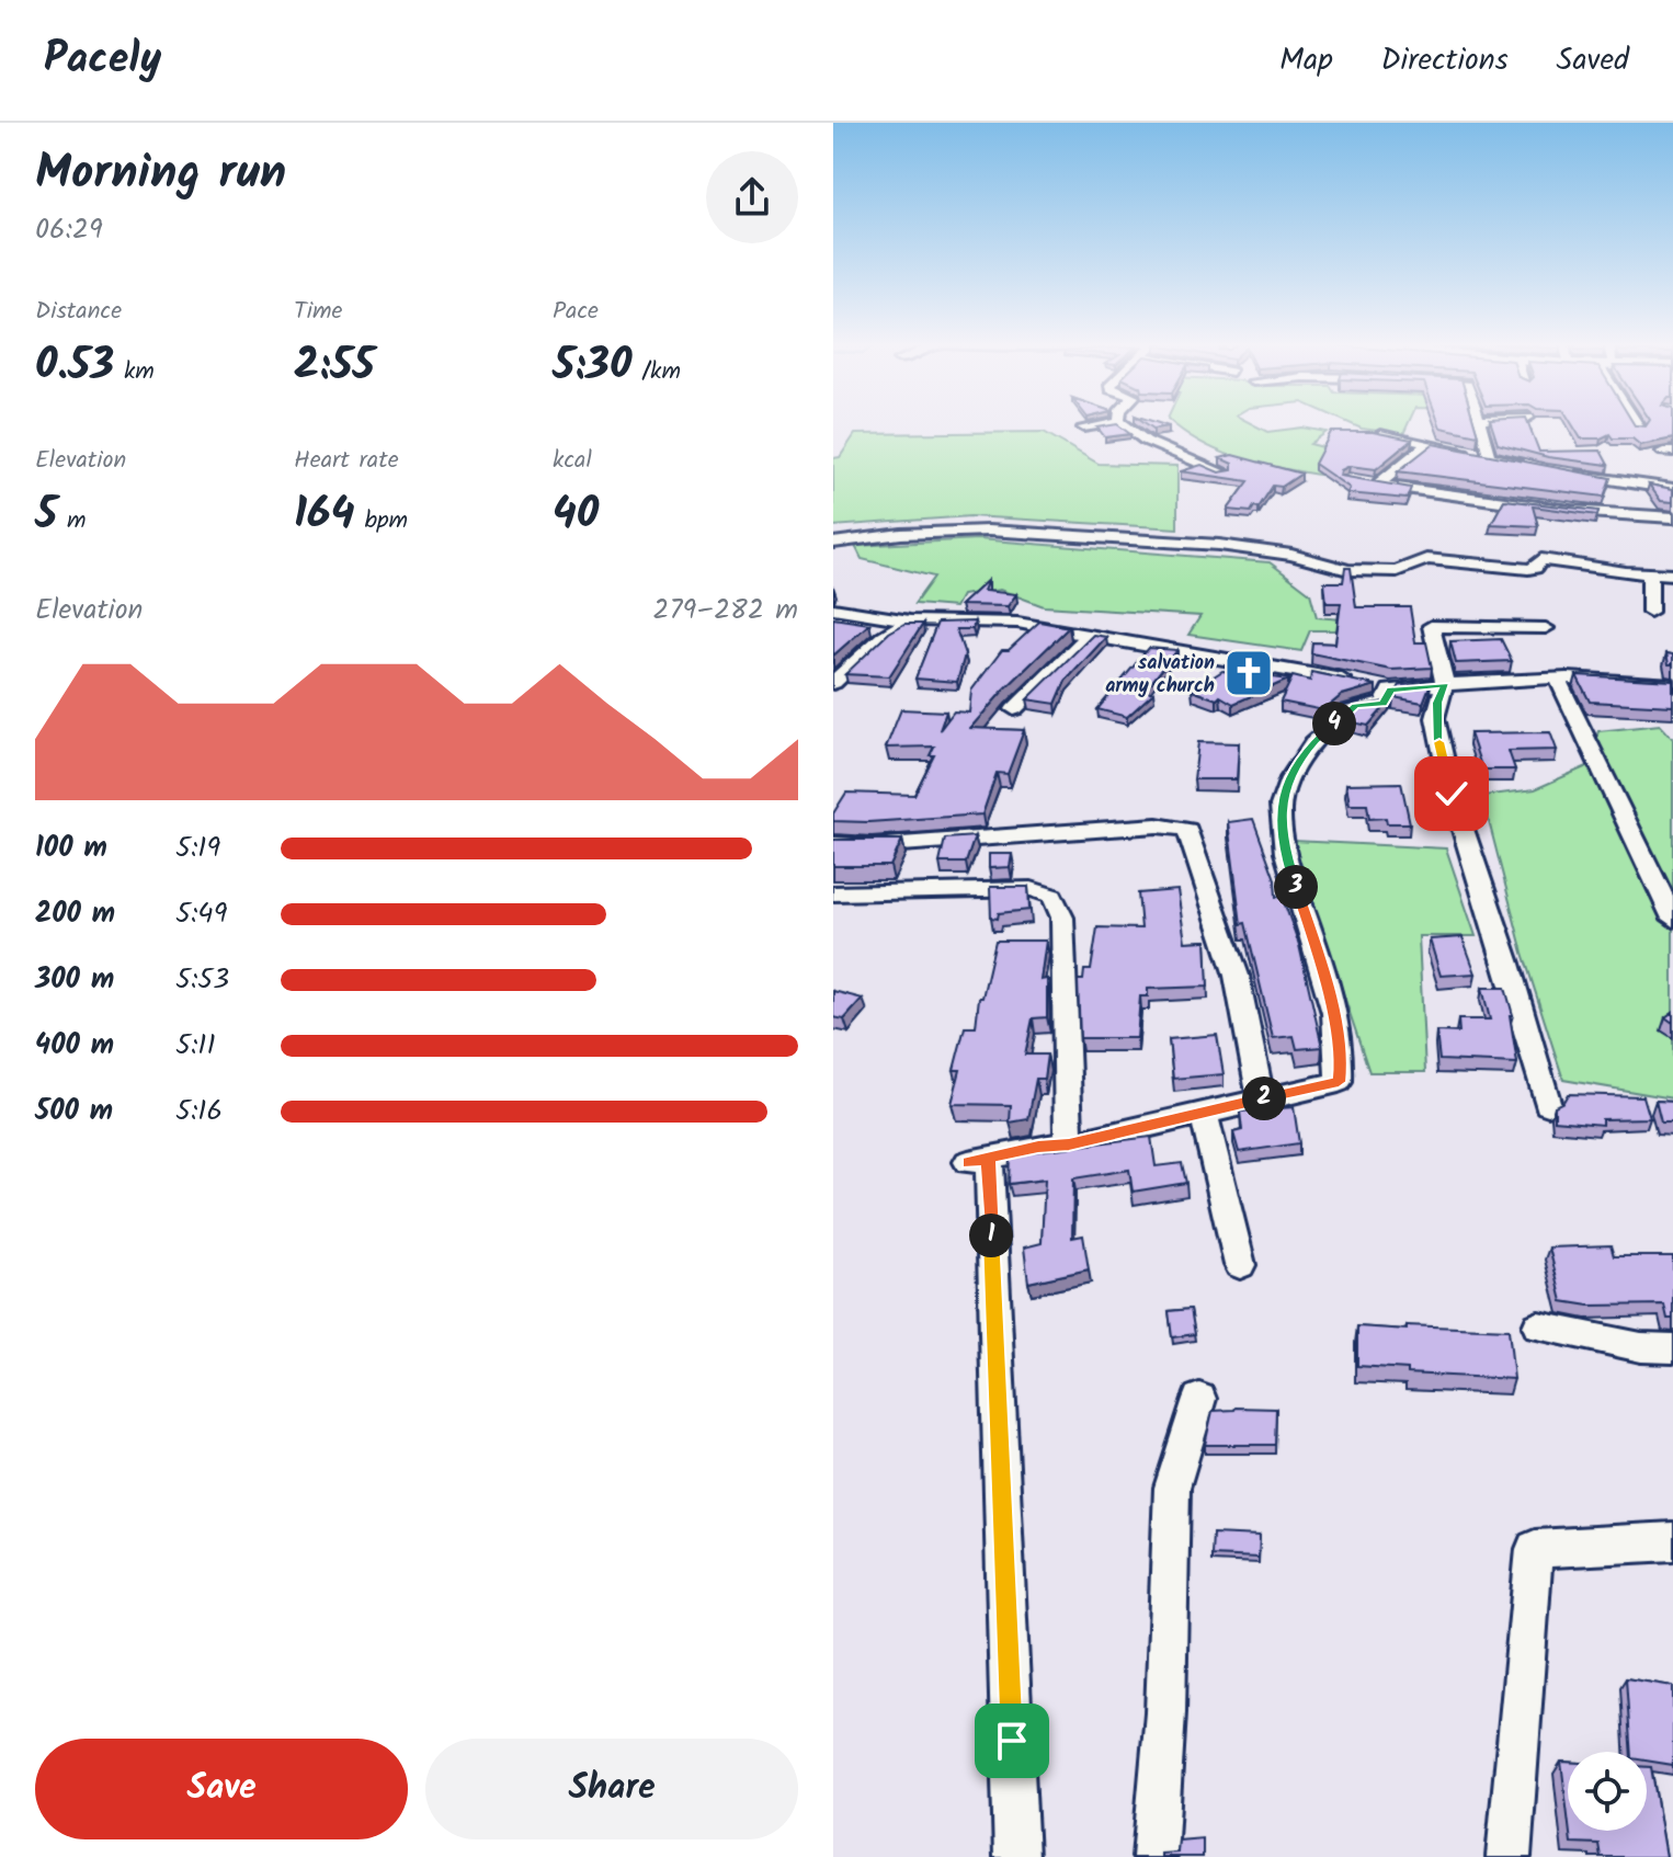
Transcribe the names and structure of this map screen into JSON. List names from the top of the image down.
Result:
{
  "places": {
    "church": ["salvation army church"]
  },
  "page": {
    "header": "Pacely",
    "nav": ["Map", "Directions", "Saved"],
    "heading": ["Morning run", "06:29"],
    "stats": [
      ["Distance", "0.53 km"],
      ["Time", "2:55"],
      ["Pace", "5:30 /km"],
      ["Elevation", "5 m"],
      ["Heart rate", "164 bpm"],
      ["kcal", "40"]
    ],
    "chart": ["Elevation", "279–282 m"],
    "pins": [
      "4",
      "3",
      "2",
      "1"
    ],
    "list": [
      {
        "name": "100 m",
        "note": "5:19"
      },
      {
        "name": "200 m",
        "note": "5:49"
      },
      {
        "name": "300 m",
        "note": "5:53"
      },
      {
        "name": "400 m",
        "note": "5:11"
      },
      {
        "name": "500 m",
        "note": "5:16"
      }
    ],
    "buttons": ["Save", "Share"]
  }
}
